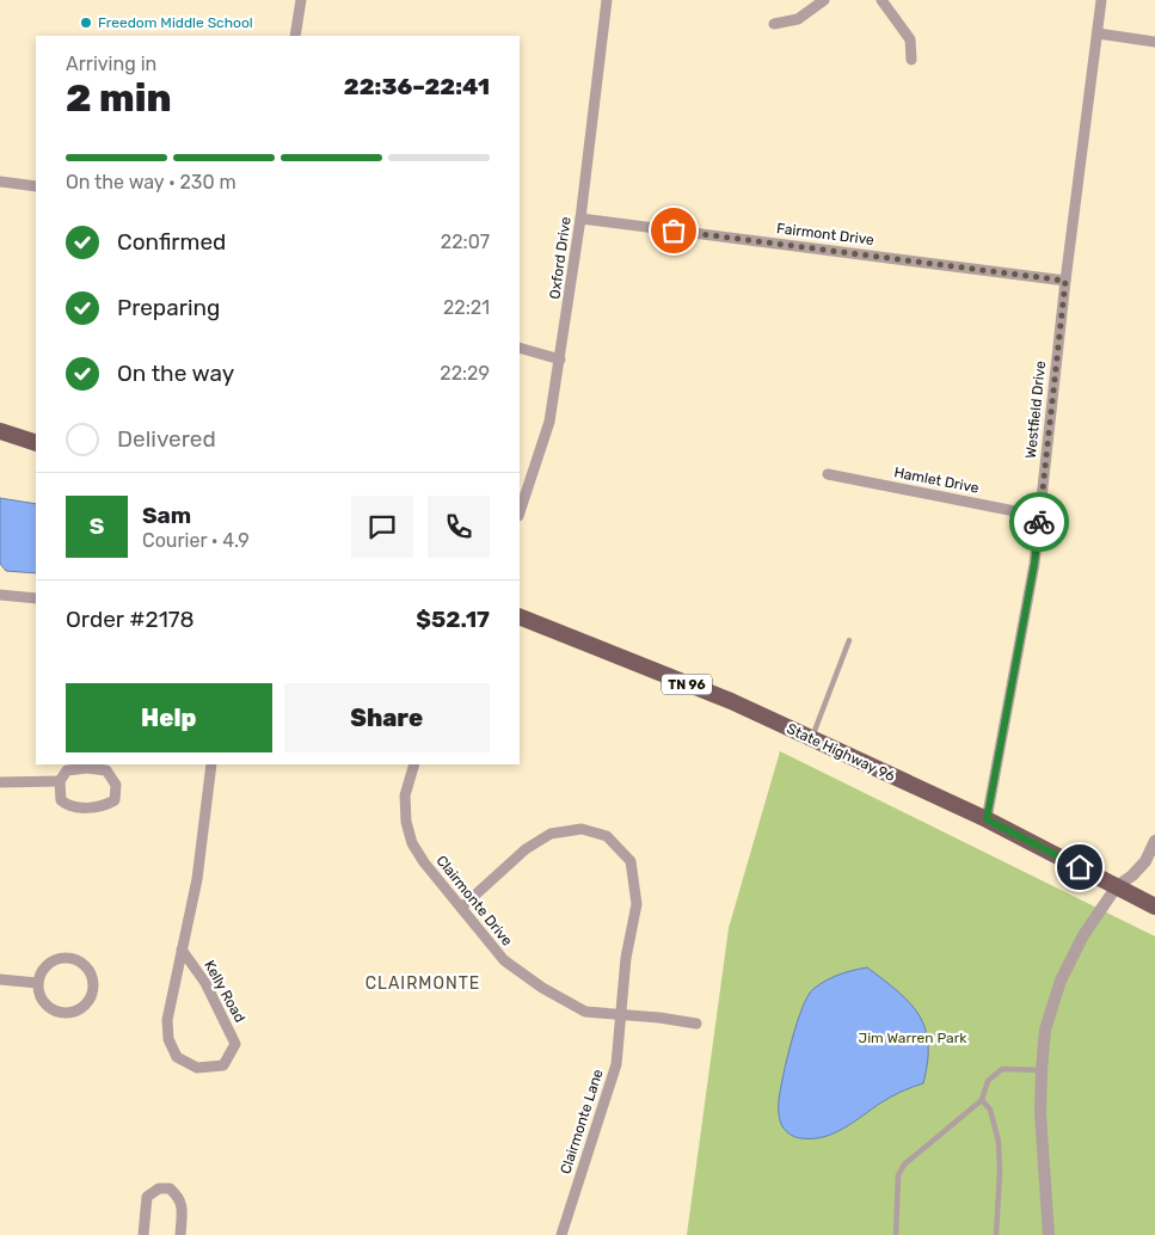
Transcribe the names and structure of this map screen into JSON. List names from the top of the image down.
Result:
{
  "streets": {
    "main road": ["TN 96", "State Highway 96"],
    "street": [
      "Fairmont Drive",
      "Oxford Drive",
      "Westfield Drive",
      "Hamlet Drive",
      "Clairmonte Drive",
      "Kelly Road",
      "Clairmonte Lane"
    ]
  },
  "crossings": [
    ["Fairmont Drive", "Oxford Drive"],
    ["Fairmont Drive", "Westfield Drive"],
    ["Westfield Drive", "Hamlet Drive"],
    ["Westfield Drive", "State Highway 96"],
    ["Clairmonte Drive", "Clairmonte Lane"]
  ],
  "districts": ["CLAIRMONTE"],
  "parks": ["Jim Warren Park"],
  "places": ["Freedom Middle School"],
  "page": {
    "heading": ["2 min", "Arriving in", "22:36–22:41"],
    "panel": [
      "Sam",
      "Courier · 4.9",
      "Order #2178",
      "$52.17"
    ],
    "bar": "On the way · 230 m",
    "list": [
      ["Confirmed", "22:07"],
      ["Preparing", "22:21"],
      ["On the way", "22:29"],
      "Delivered"
    ],
    "round": "S",
    "buttons": ["Help", "Share"]
  }
}
